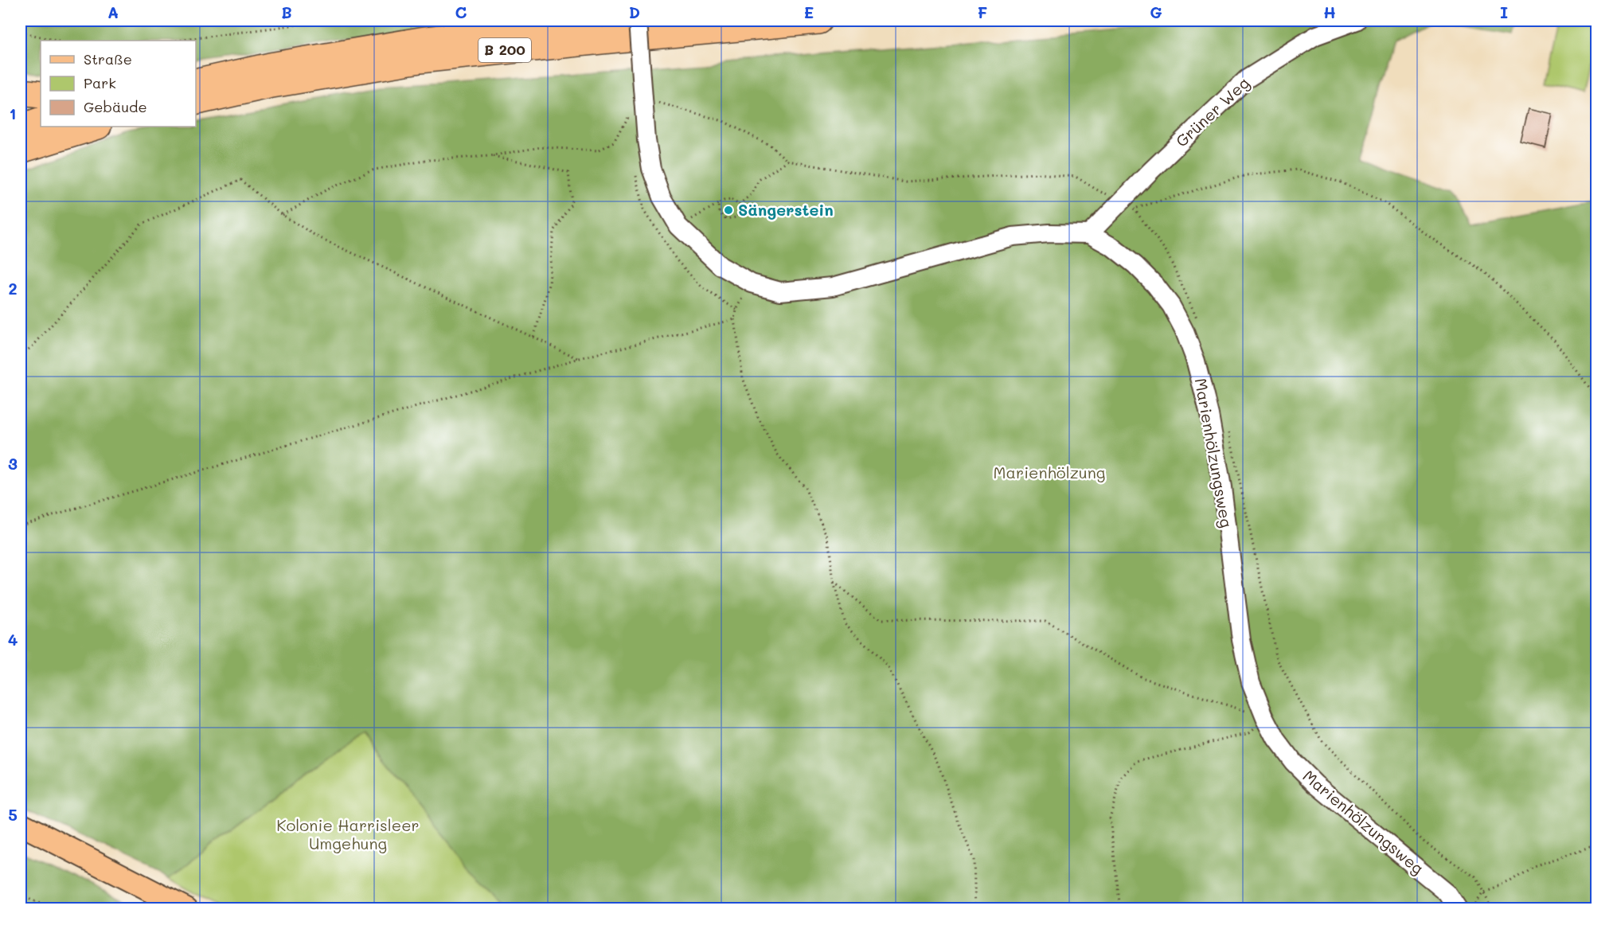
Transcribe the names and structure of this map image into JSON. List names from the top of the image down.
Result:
{
  "streets": {
    "highway": ["B 200"],
    "street": ["Grüner Weg", "Marienhölzungsweg"]
  },
  "crossings": [
    ["Grüner Weg", "Marienhölzungsweg"]
  ],
  "parks": ["Marienhölzung", "Kolonie Harrisleer Umgehung"],
  "places": ["Sängerstein"],
  "legend": ["Straße", "Park", "Gebäude"],
  "grid": {
    "columns": [
      "A",
      "B",
      "C",
      "D",
      "E",
      "F",
      "G",
      "H",
      "I"
    ],
    "rows": [
      "1",
      "2",
      "3",
      "4",
      "5"
    ]
  }
}
